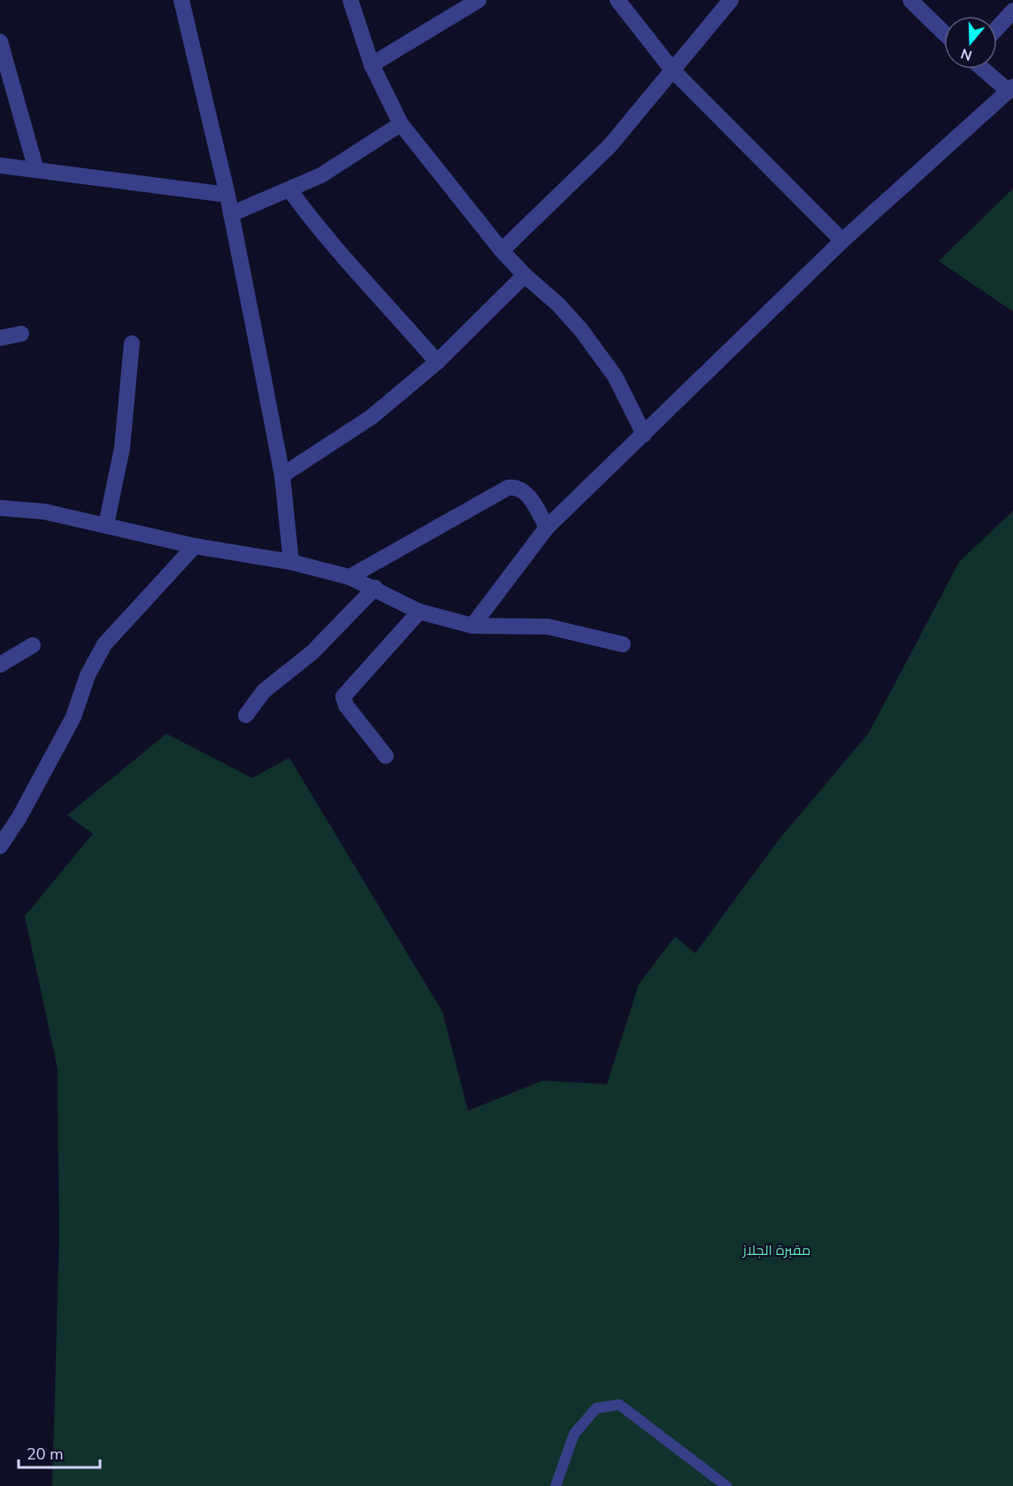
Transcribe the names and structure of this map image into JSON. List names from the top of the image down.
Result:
{
  "parks": ["مقبرة الجلاز"],
  "scale_bar": "20 m",
  "north": "bottom"
}
